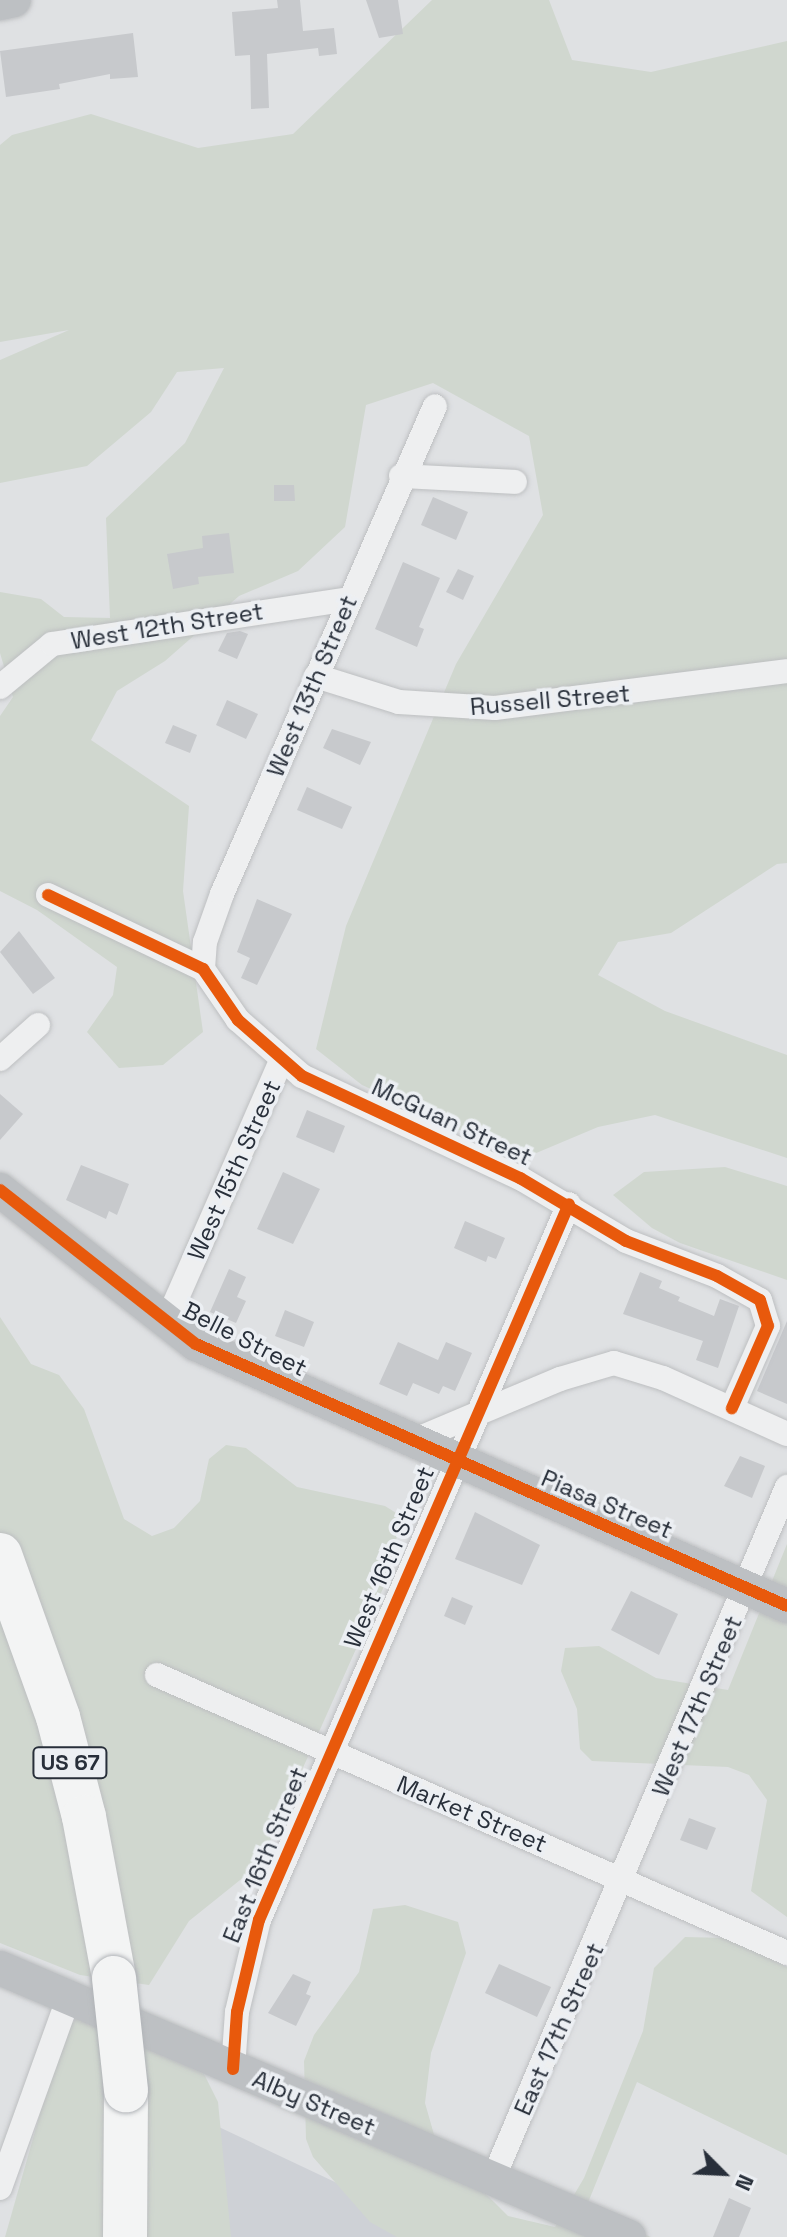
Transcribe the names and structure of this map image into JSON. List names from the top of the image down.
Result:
{
  "streets": {
    "highway": ["US 67"],
    "street": [
      "West 12th Street",
      "West 13th Street",
      "Russell Street",
      "McGuan Street",
      "West 15th Street",
      "Belle Street",
      "Piasa Street",
      "West 16th Street",
      "West 17th Street",
      "Market Street",
      "East 16th Street",
      "East 17th Street",
      "Alby Street"
    ]
  },
  "crossings": [
    ["West 12th Street", "West 13th Street"],
    ["West 13th Street", "Russell Street"],
    ["West 13th Street", "McGuan Street"],
    ["McGuan Street", "West 15th Street"],
    ["McGuan Street", "West 16th Street"],
    ["West 15th Street", "Belle Street"],
    ["Belle Street", "Piasa Street"],
    ["Piasa Street", "West 16th Street"],
    ["Piasa Street", "West 17th Street"],
    ["West 16th Street", "Market Street"],
    ["West 16th Street", "East 16th Street"],
    ["West 17th Street", "Market Street"],
    ["West 17th Street", "East 17th Street"],
    ["Market Street", "East 16th Street"],
    ["Market Street", "East 17th Street"],
    ["East 16th Street", "Alby Street"],
    ["East 17th Street", "Alby Street"]
  ],
  "north": "bottom right"
}
